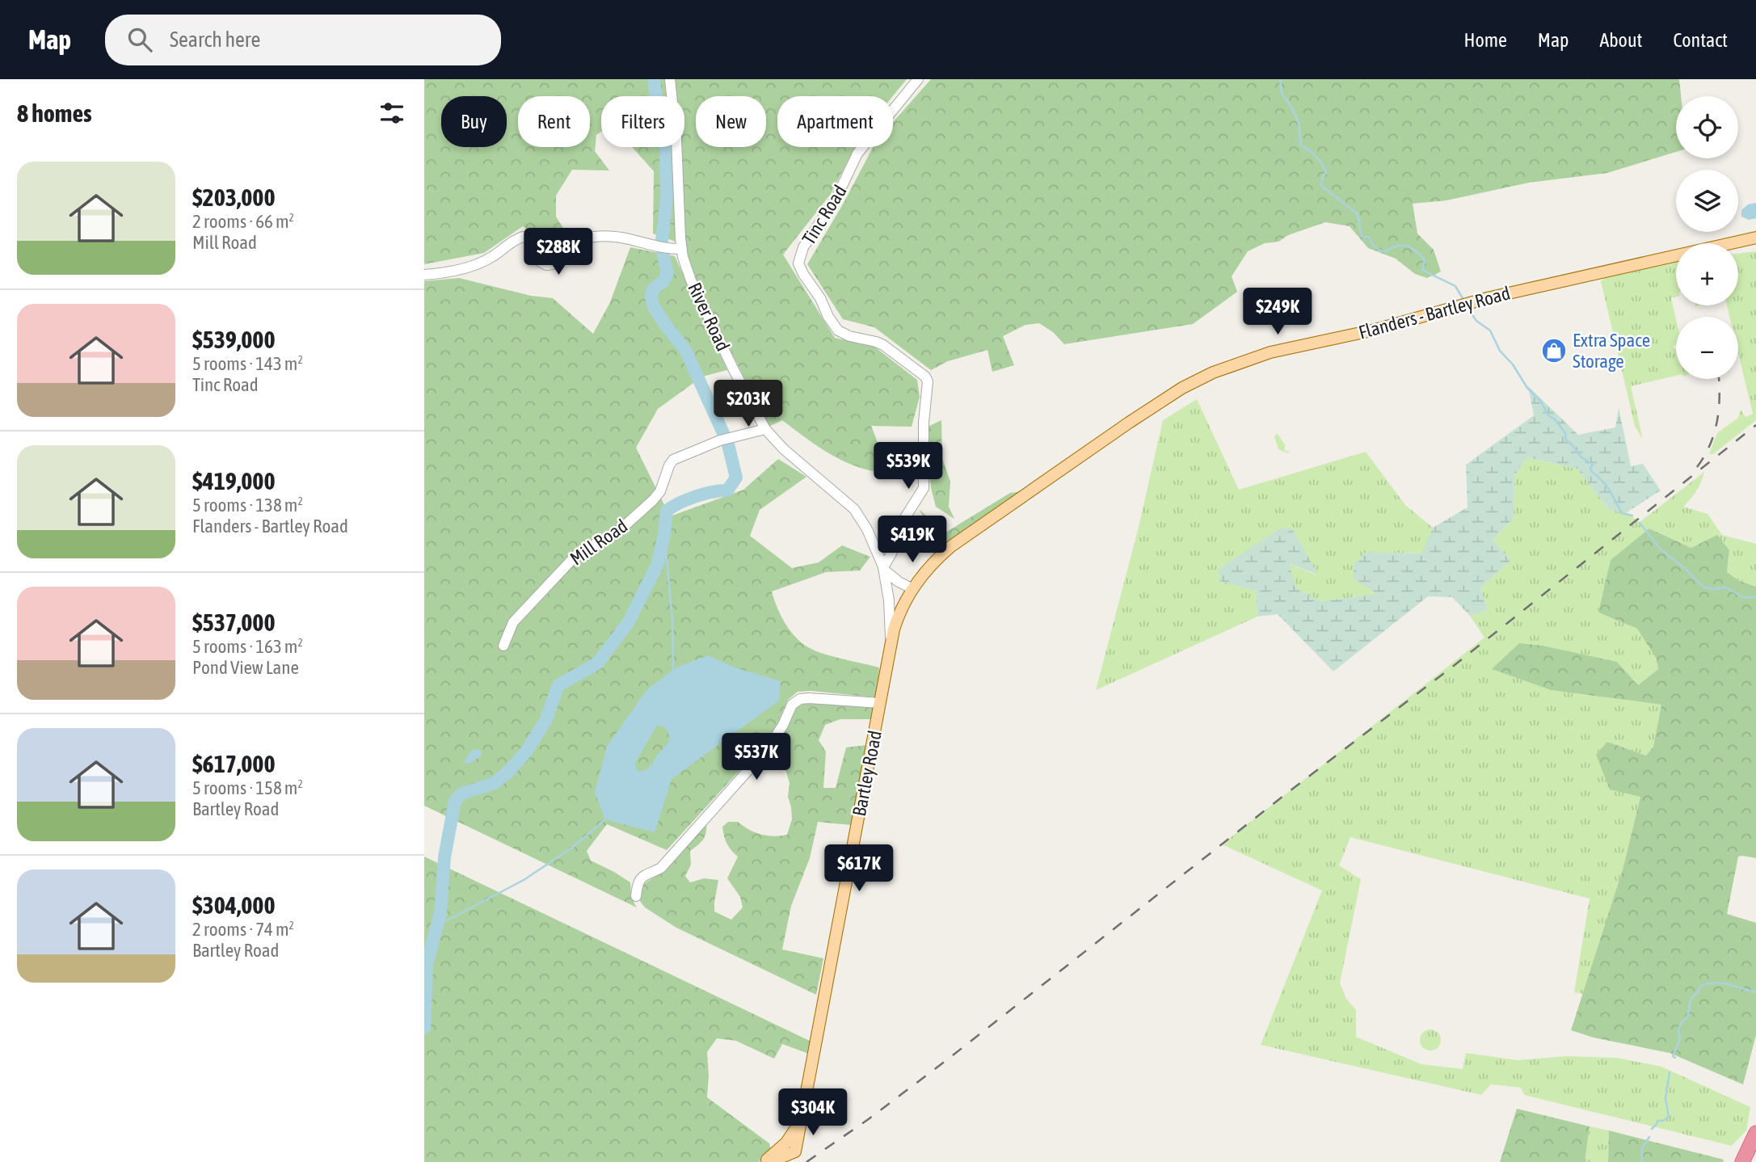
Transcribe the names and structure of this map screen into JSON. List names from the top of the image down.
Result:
{
  "streets": {
    "main road": ["Flanders - Bartley Road", "Bartley Road"],
    "street": ["Tinc Road", "River Road", "Mill Road"]
  },
  "crossings": [
    ["Tinc Road", "River Road"],
    ["Flanders - Bartley Road", "River Road"],
    ["Flanders - Bartley Road", "Bartley Road"],
    ["River Road", "Mill Road"],
    ["River Road", "Bartley Road"]
  ],
  "places": {
    "shop": ["Extra Space Storage"]
  },
  "page": {
    "header": "Map",
    "search": "Search here",
    "nav": [
      "Home",
      "Map",
      "About",
      "Contact"
    ],
    "heading": "8 homes",
    "map_buttons": ["+", "−"],
    "chip": [
      "Buy",
      "Rent",
      "Filters",
      "New",
      "Apartment"
    ],
    "list": [
      {
        "name": "$203,000",
        "note": "2 rooms · 66 m² · Mill Road"
      },
      {
        "name": "$539,000",
        "note": "5 rooms · 143 m² · Tinc Road"
      },
      {
        "name": "$419,000",
        "note": "5 rooms · 138 m² · Flanders - Bartley Road"
      },
      {
        "name": "$537,000",
        "note": "5 rooms · 163 m² · Pond View Lane"
      },
      {
        "name": "$617,000",
        "note": "5 rooms · 158 m² · Bartley Road"
      },
      {
        "name": "$304,000",
        "note": "2 rooms · 74 m² · Bartley Road"
      }
    ],
    "price": [
      "$288K",
      "$249K",
      "$203K",
      "$539K",
      "$419K",
      "$537K",
      "$617K",
      "$304K"
    ]
  }
}
